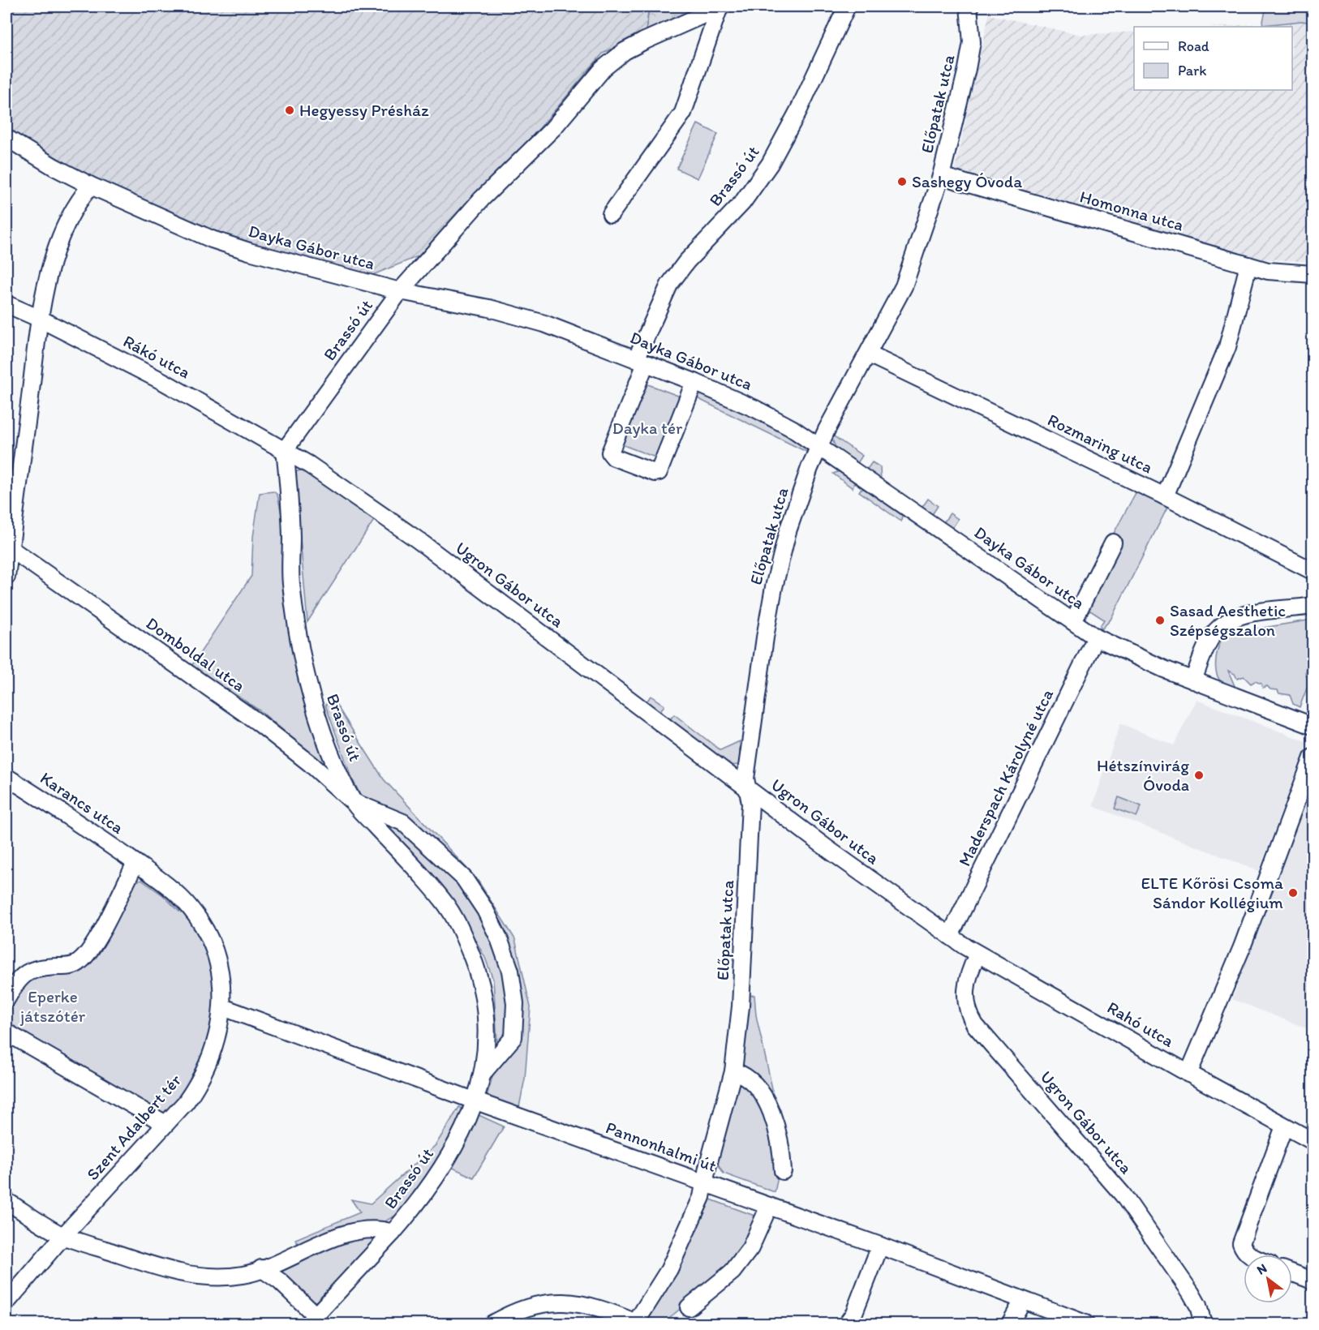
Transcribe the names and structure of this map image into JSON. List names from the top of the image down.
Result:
{
  "streets": {
    "street": [
      "Előpatak utca",
      "Brassó út",
      "Homonna utca",
      "Dayka Gábor utca",
      "Rákó utca",
      "Rozmaring utca",
      "Ugron Gábor utca",
      "Domboldal utca",
      "Maderspach Károlyné utca",
      "Karancs utca",
      "Rahó utca",
      "Szent Adalbert tér",
      "Pannonhalmi út"
    ]
  },
  "crossings": [
    ["Előpatak utca", "Homonna utca"],
    ["Előpatak utca", "Dayka Gábor utca"],
    ["Előpatak utca", "Rozmaring utca"],
    ["Előpatak utca", "Ugron Gábor utca"],
    ["Előpatak utca", "Pannonhalmi út"],
    ["Brassó út", "Dayka Gábor utca"],
    ["Brassó út", "Rákó utca"],
    ["Brassó út", "Ugron Gábor utca"],
    ["Brassó út", "Domboldal utca"],
    ["Brassó út", "Szent Adalbert tér"],
    ["Brassó út", "Pannonhalmi út"],
    ["Dayka Gábor utca", "Maderspach Károlyné utca"],
    ["Rákó utca", "Ugron Gábor utca"],
    ["Ugron Gábor utca", "Maderspach Károlyné utca"],
    ["Ugron Gábor utca", "Rahó utca"],
    ["Karancs utca", "Szent Adalbert tér"],
    ["Szent Adalbert tér", "Pannonhalmi út"]
  ],
  "parks": ["Dayka tér", "Eperke játszótér"],
  "places": [
    "Hegyessy Présház",
    "Sashegy Óvoda",
    "Sasad Aesthetic Szépségszalon",
    "Hétszínvirág Óvoda",
    "ELTE Kőrösi Csoma Sándor Kollégium"
  ],
  "legend": ["Road", "Park"],
  "north": "top left"
}
